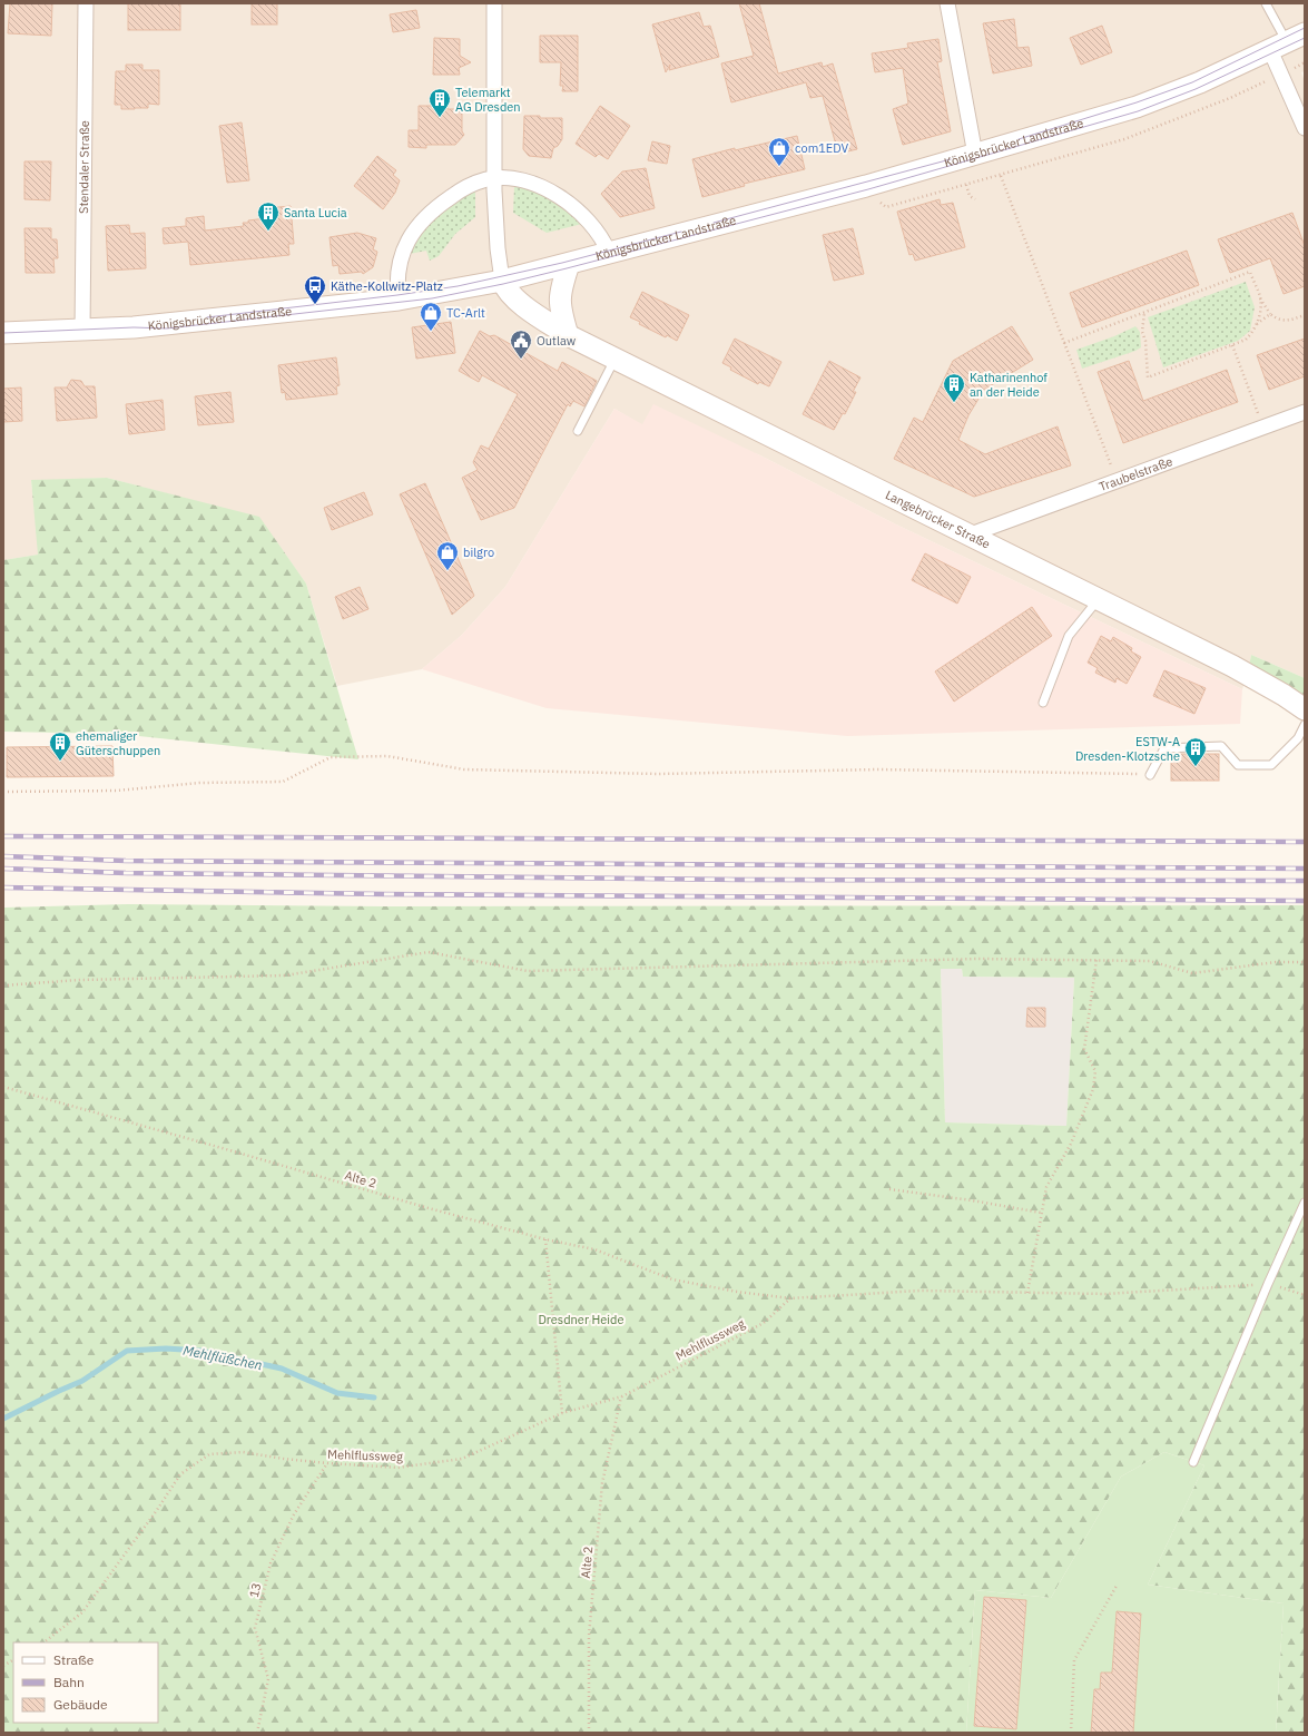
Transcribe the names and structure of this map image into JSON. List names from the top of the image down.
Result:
{
  "streets": {
    "main road": ["Königsbrücker Landstraße", "Langebrücker Straße"],
    "street": ["Stendaler Straße", "Traubelstraße"],
    "path": ["Alte 2", "Mehlflussweg", "13"]
  },
  "crossings": [
    ["Königsbrücker Landstraße", "Stendaler Straße"],
    ["Königsbrücker Landstraße", "Langebrücker Straße"],
    ["Traubelstraße", "Langebrücker Straße"],
    ["Alte 2", "Mehlflussweg"],
    ["Mehlflussweg", "13"]
  ],
  "water": ["Mehlflüßchen"],
  "parks": ["Dresdner Heide"],
  "places": {
    "building": [
      "Telemarkt AG Dresden",
      "Santa Lucia",
      "Katharinenhof an der Heide",
      "ehemaliger Güterschuppen",
      "ESTW-A Dresden-Klotzsche"
    ],
    "shop": ["com1EDV", "TC-Arlt", "bilgro"],
    "bus stop": ["Käthe-Kollwitz-Platz"],
    "public building": ["Outlaw"]
  },
  "legend": ["Straße", "Bahn", "Gebäude"]
}
